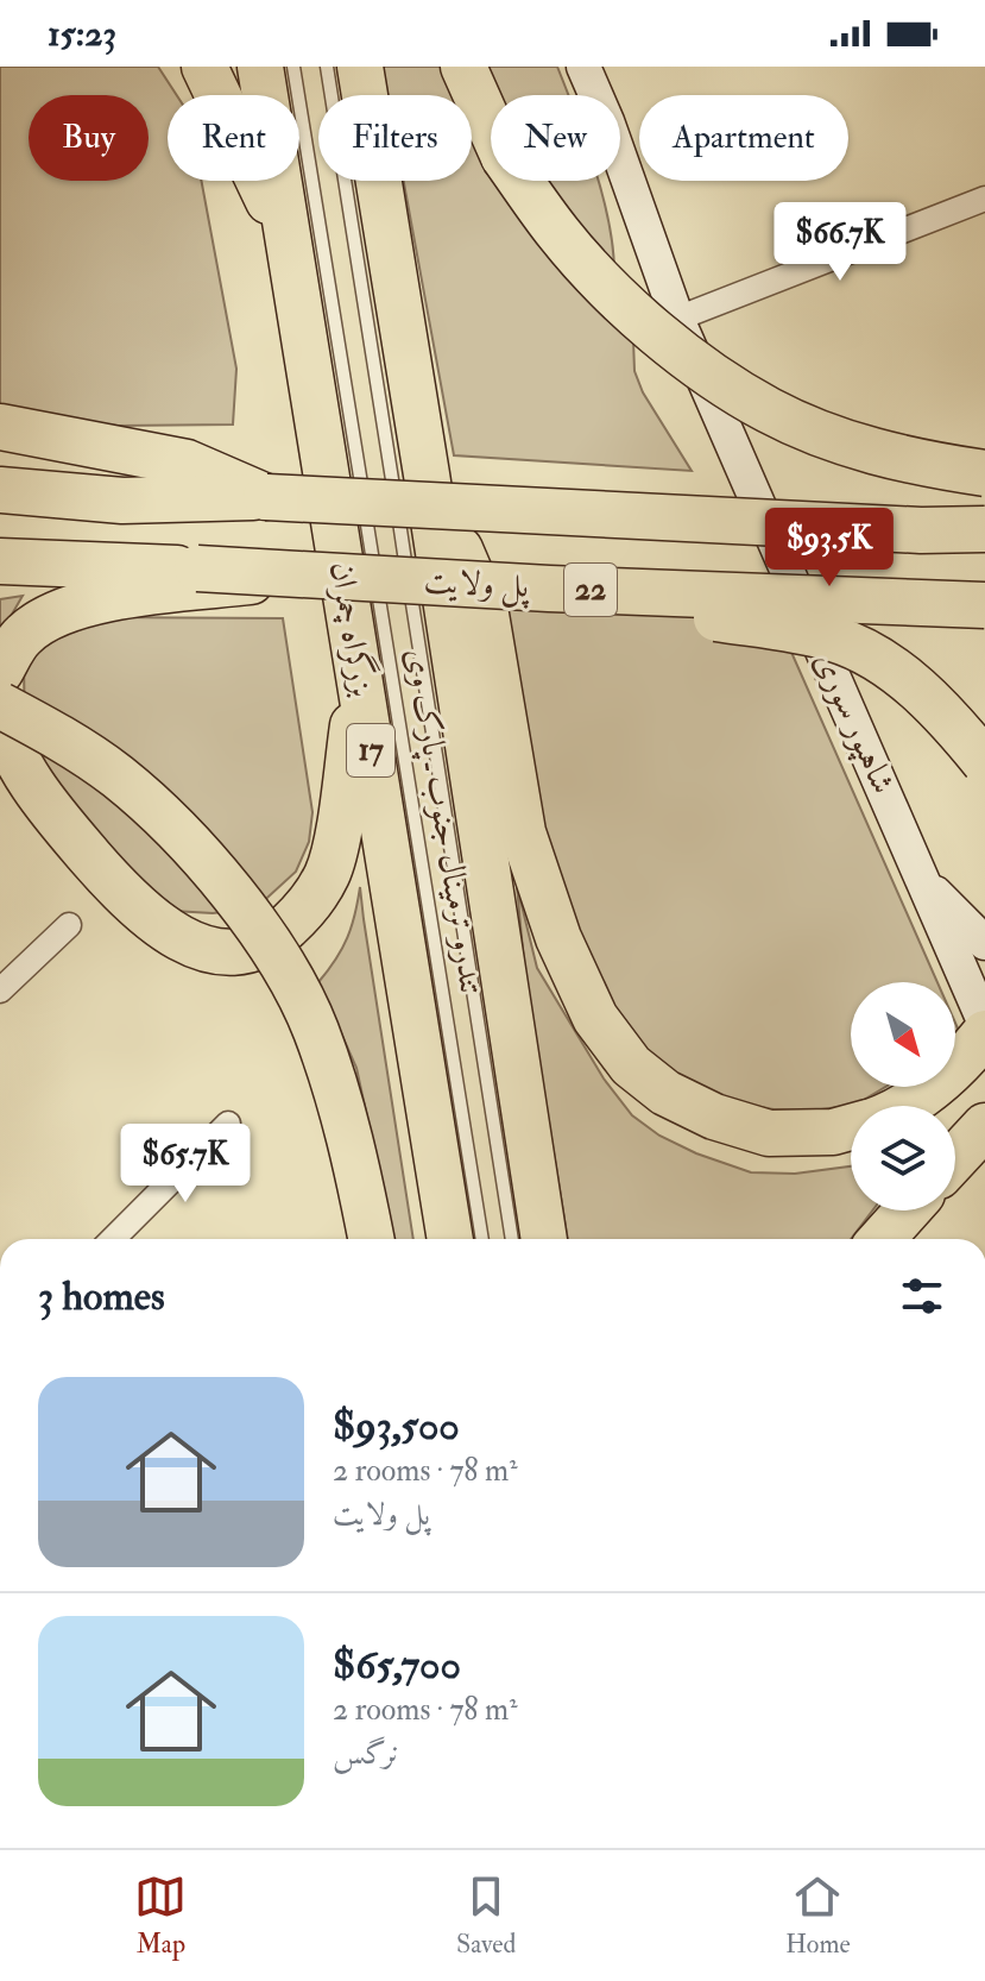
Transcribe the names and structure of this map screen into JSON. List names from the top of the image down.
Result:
{
  "streets": {
    "highway": [
      "پل ولایت",
      "22",
      "بزرگراه چمران",
      "17"
    ],
    "street": ["شاهپور سوری"],
    "lane": ["تندرو ترمینال جنوب ـ پارک وی"]
  },
  "north": "bottom right",
  "page": {
    "status": "15:23",
    "chip": [
      "Buy",
      "Rent",
      "Filters",
      "New",
      "Apartment"
    ],
    "price": ["$66.7K", "$93.5K", "$65.7K"],
    "heading": "3 homes",
    "list": [
      {
        "name": "$93,500",
        "note": "2 rooms · 78 m² · پل ولایت"
      },
      {
        "name": "$65,700",
        "note": "2 rooms · 78 m² · نرگس"
      }
    ],
    "tabs": ["Map", "Saved", "Home"]
  }
}
